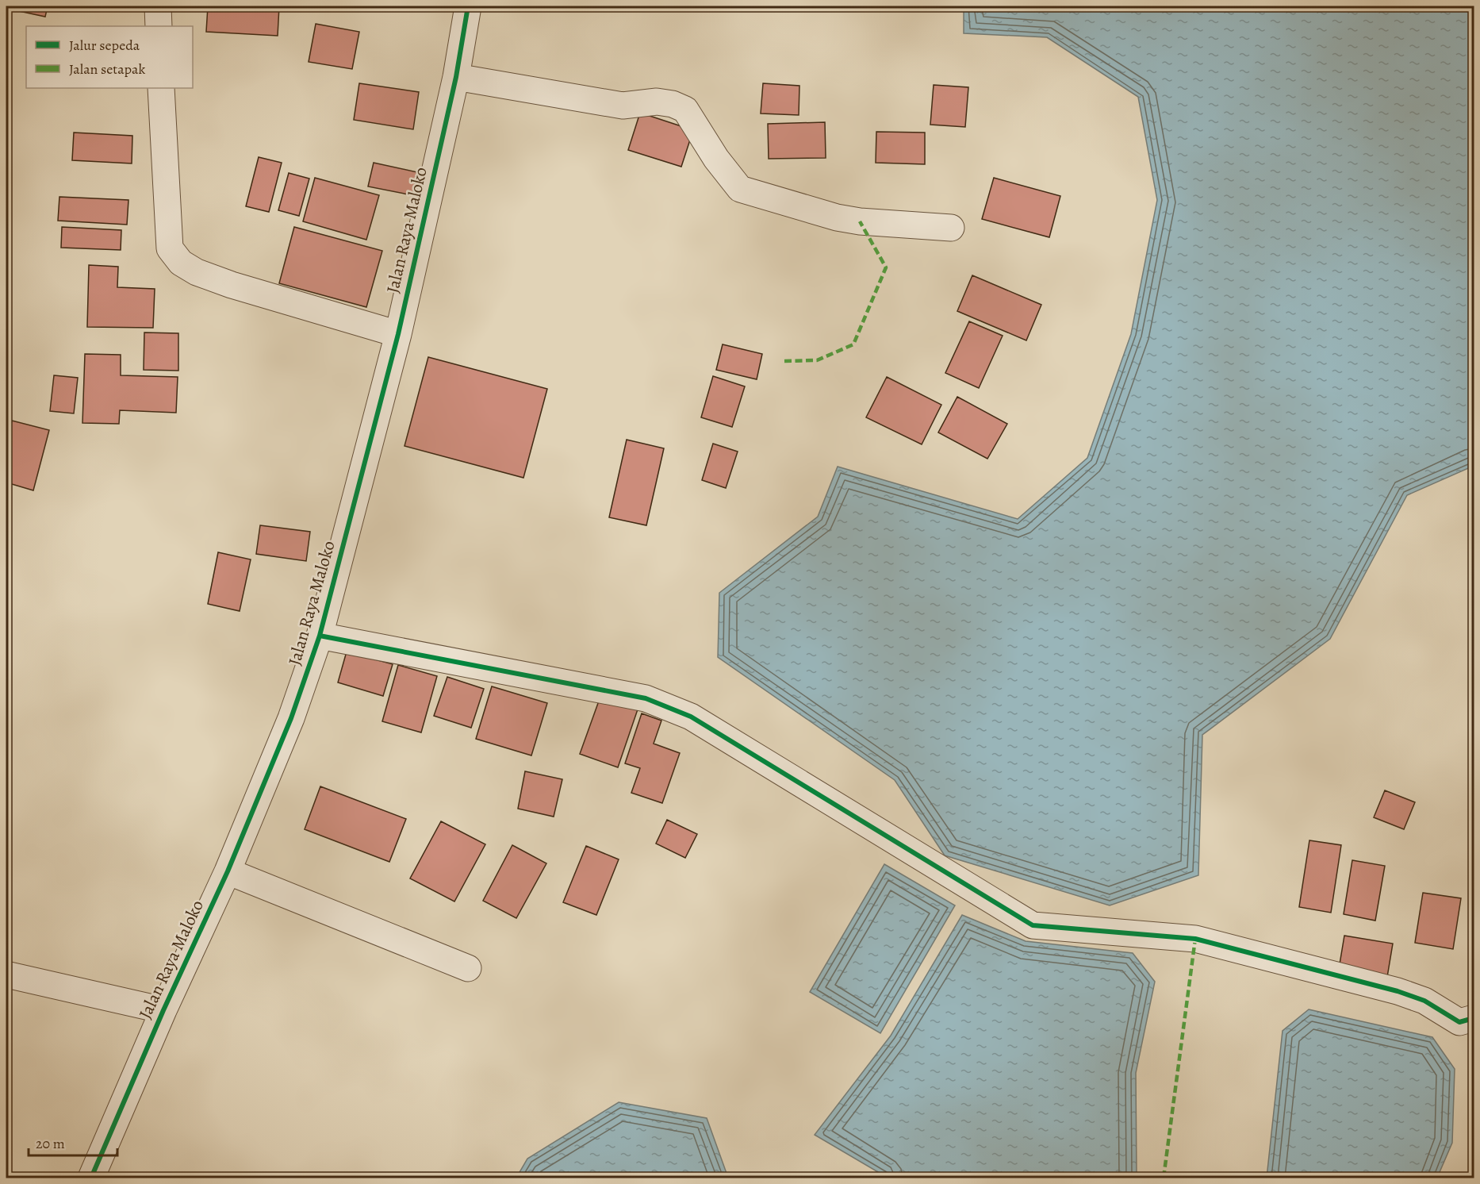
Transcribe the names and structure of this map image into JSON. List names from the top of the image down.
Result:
{
  "streets": {
    "street": ["Jalan Raya Maloko"]
  },
  "legend": ["Jalur sepeda", "Jalan setapak"],
  "scale_bar": "20 m"
}
